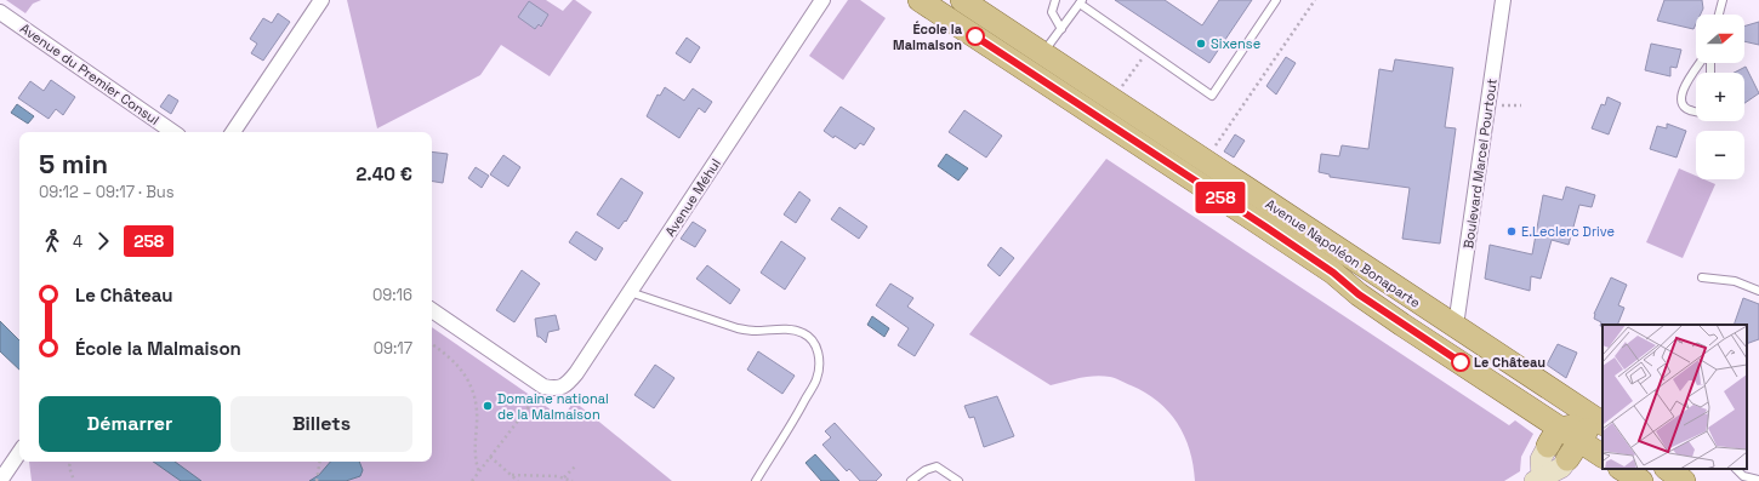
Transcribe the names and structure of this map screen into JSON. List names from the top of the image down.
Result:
{
  "streets": {
    "main road": ["Avenue Napoléon Bonaparte"],
    "street": ["Avenue du Premier Consul", "Boulevard Marcel Pourtout", "Avenue Méhul"]
  },
  "crossings": [
    ["Boulevard Marcel Pourtout", "Avenue Napoléon Bonaparte"]
  ],
  "places": [
    "École la Malmaison",
    "Sixense",
    "E.Leclerc Drive",
    "Le Château",
    "Domaine national de la Malmaison"
  ],
  "lines": ["bus line 258"],
  "north": "right",
  "page": {
    "on_map": "258",
    "map_buttons": ["+", "−"],
    "heading": ["5 min", "09:12 – 09:17 · Bus", "2.40 €"],
    "legs": ["4", "258"],
    "list": [
      {
        "name": "Le Château",
        "value": "09:16"
      },
      {
        "name": "École la Malmaison",
        "value": "09:17"
      }
    ],
    "buttons": ["Démarrer", "Billets"]
  }
}
